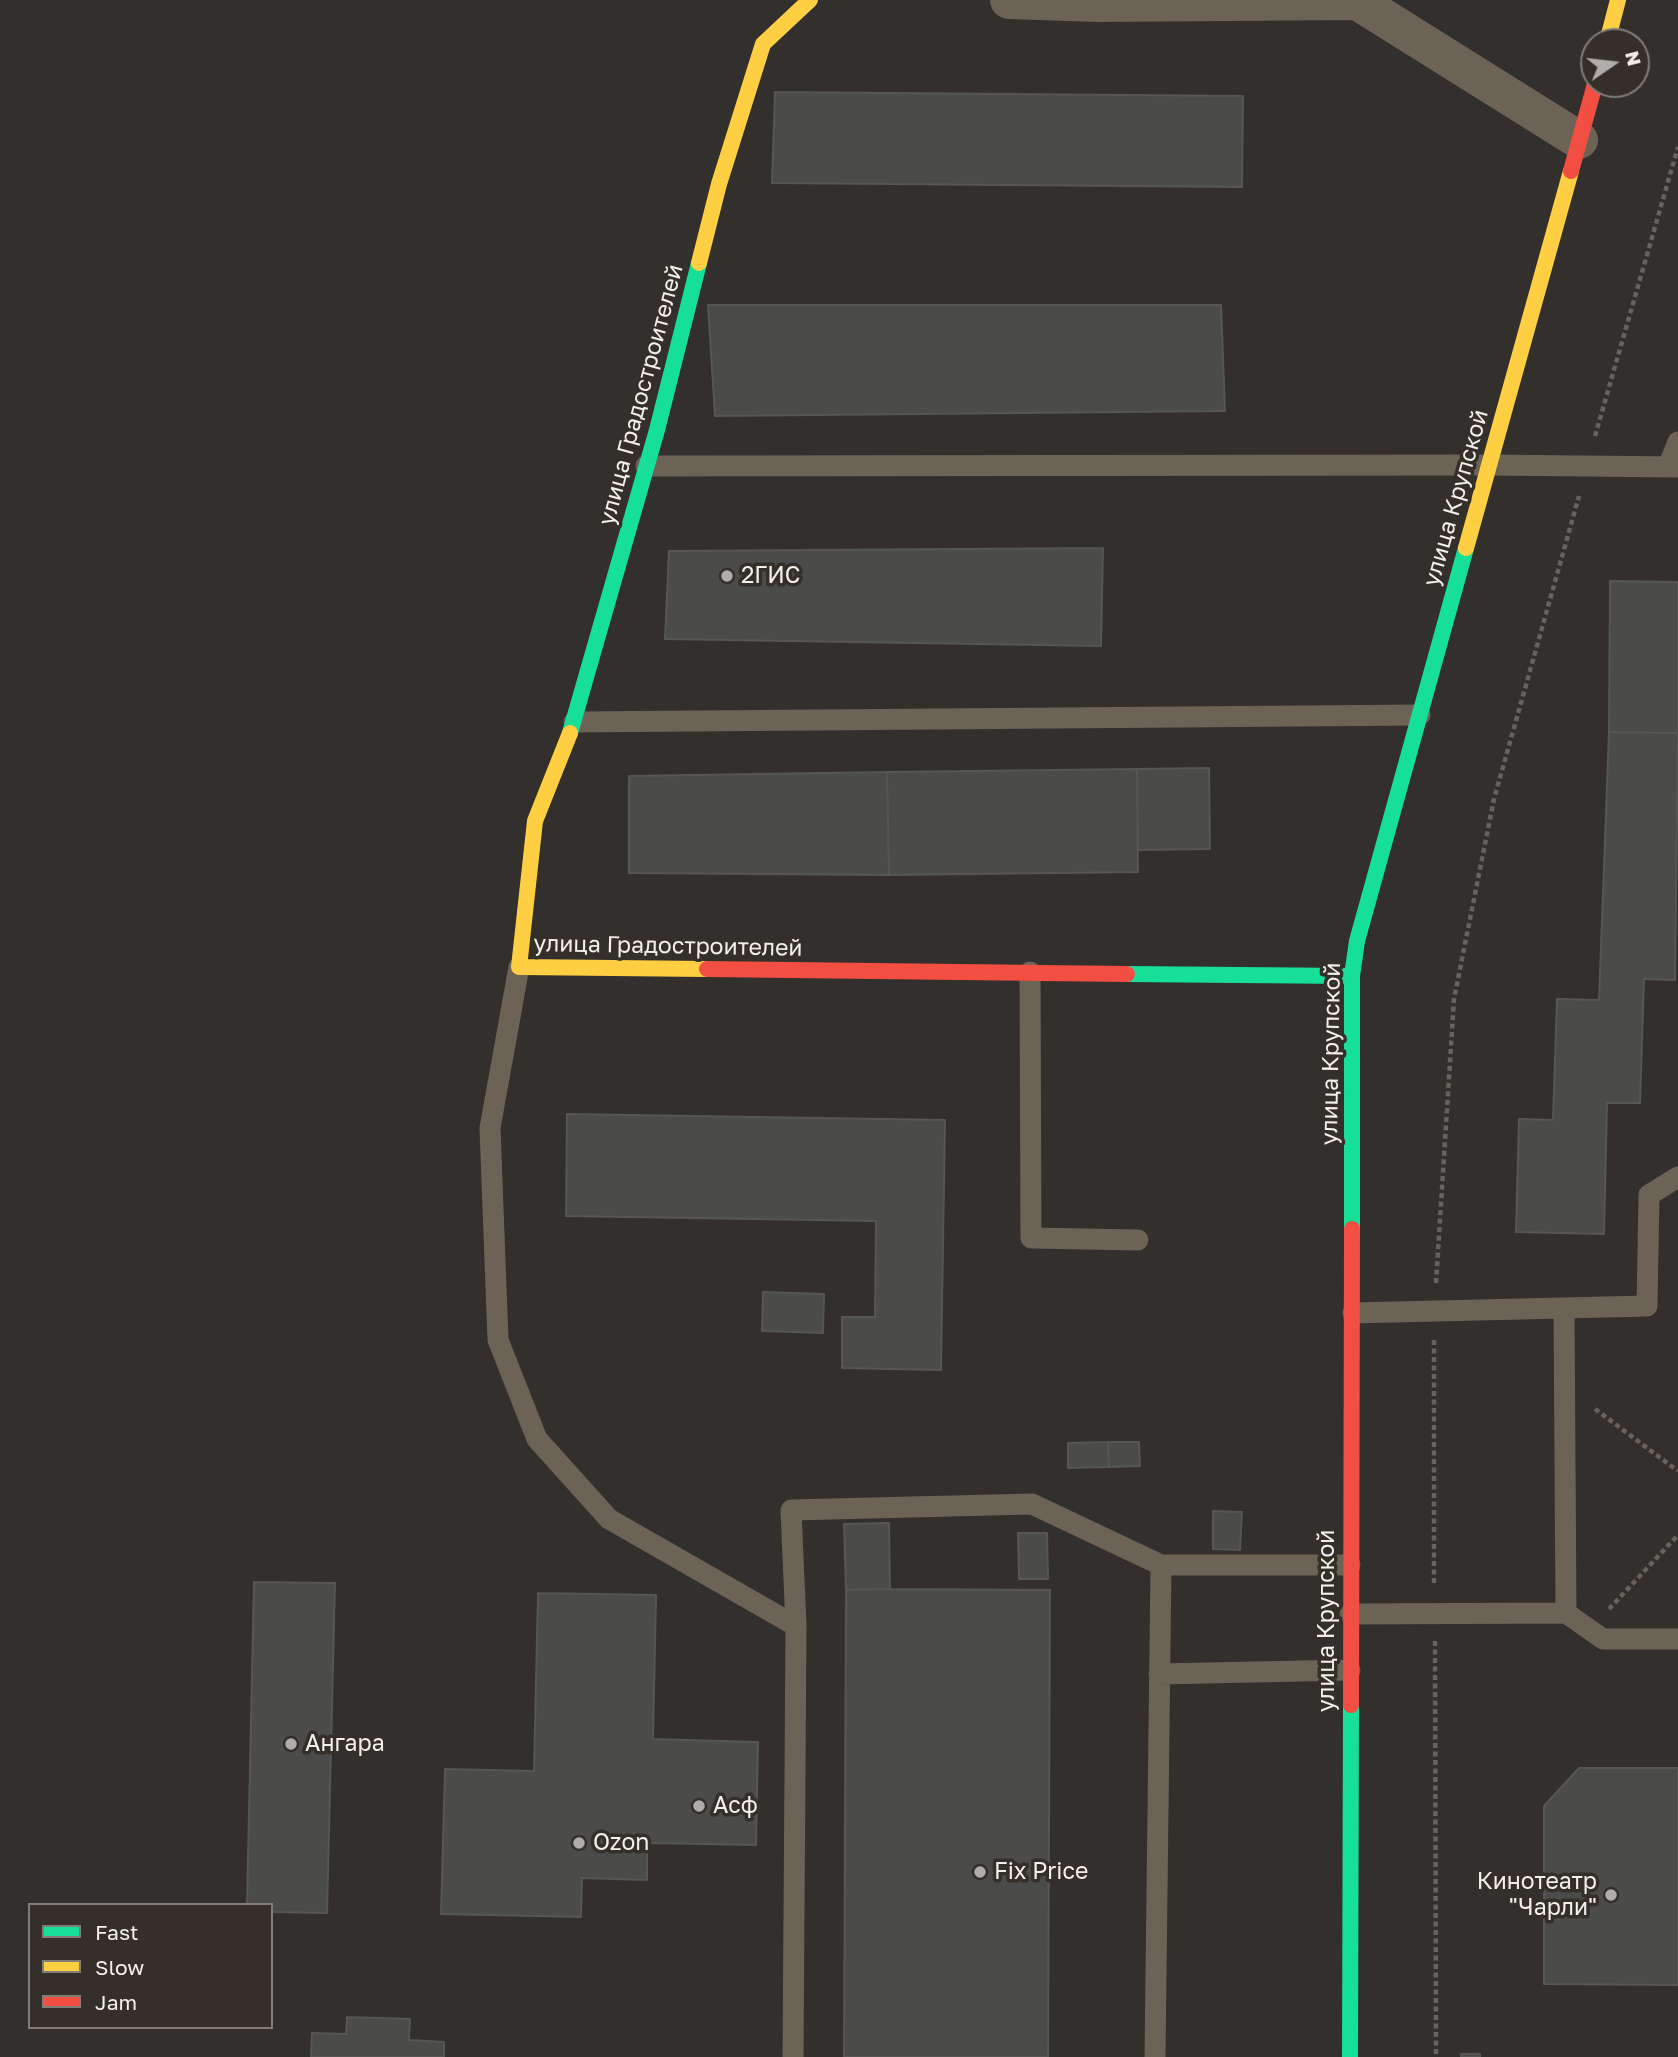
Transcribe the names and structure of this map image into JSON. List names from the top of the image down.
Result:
{
  "streets": {
    "main road": ["улица Градостроителей", "улица Крупской"]
  },
  "crossings": [
    ["улица Градостроителей", "улица Крупской"]
  ],
  "places": [
    "2ГИС",
    "Ангара",
    "Асф",
    "Ozon",
    "Fix Price",
    "Кинотеатр \"Чарли\""
  ],
  "legend": ["Fast", "Slow", "Jam"],
  "north": "right"
}
